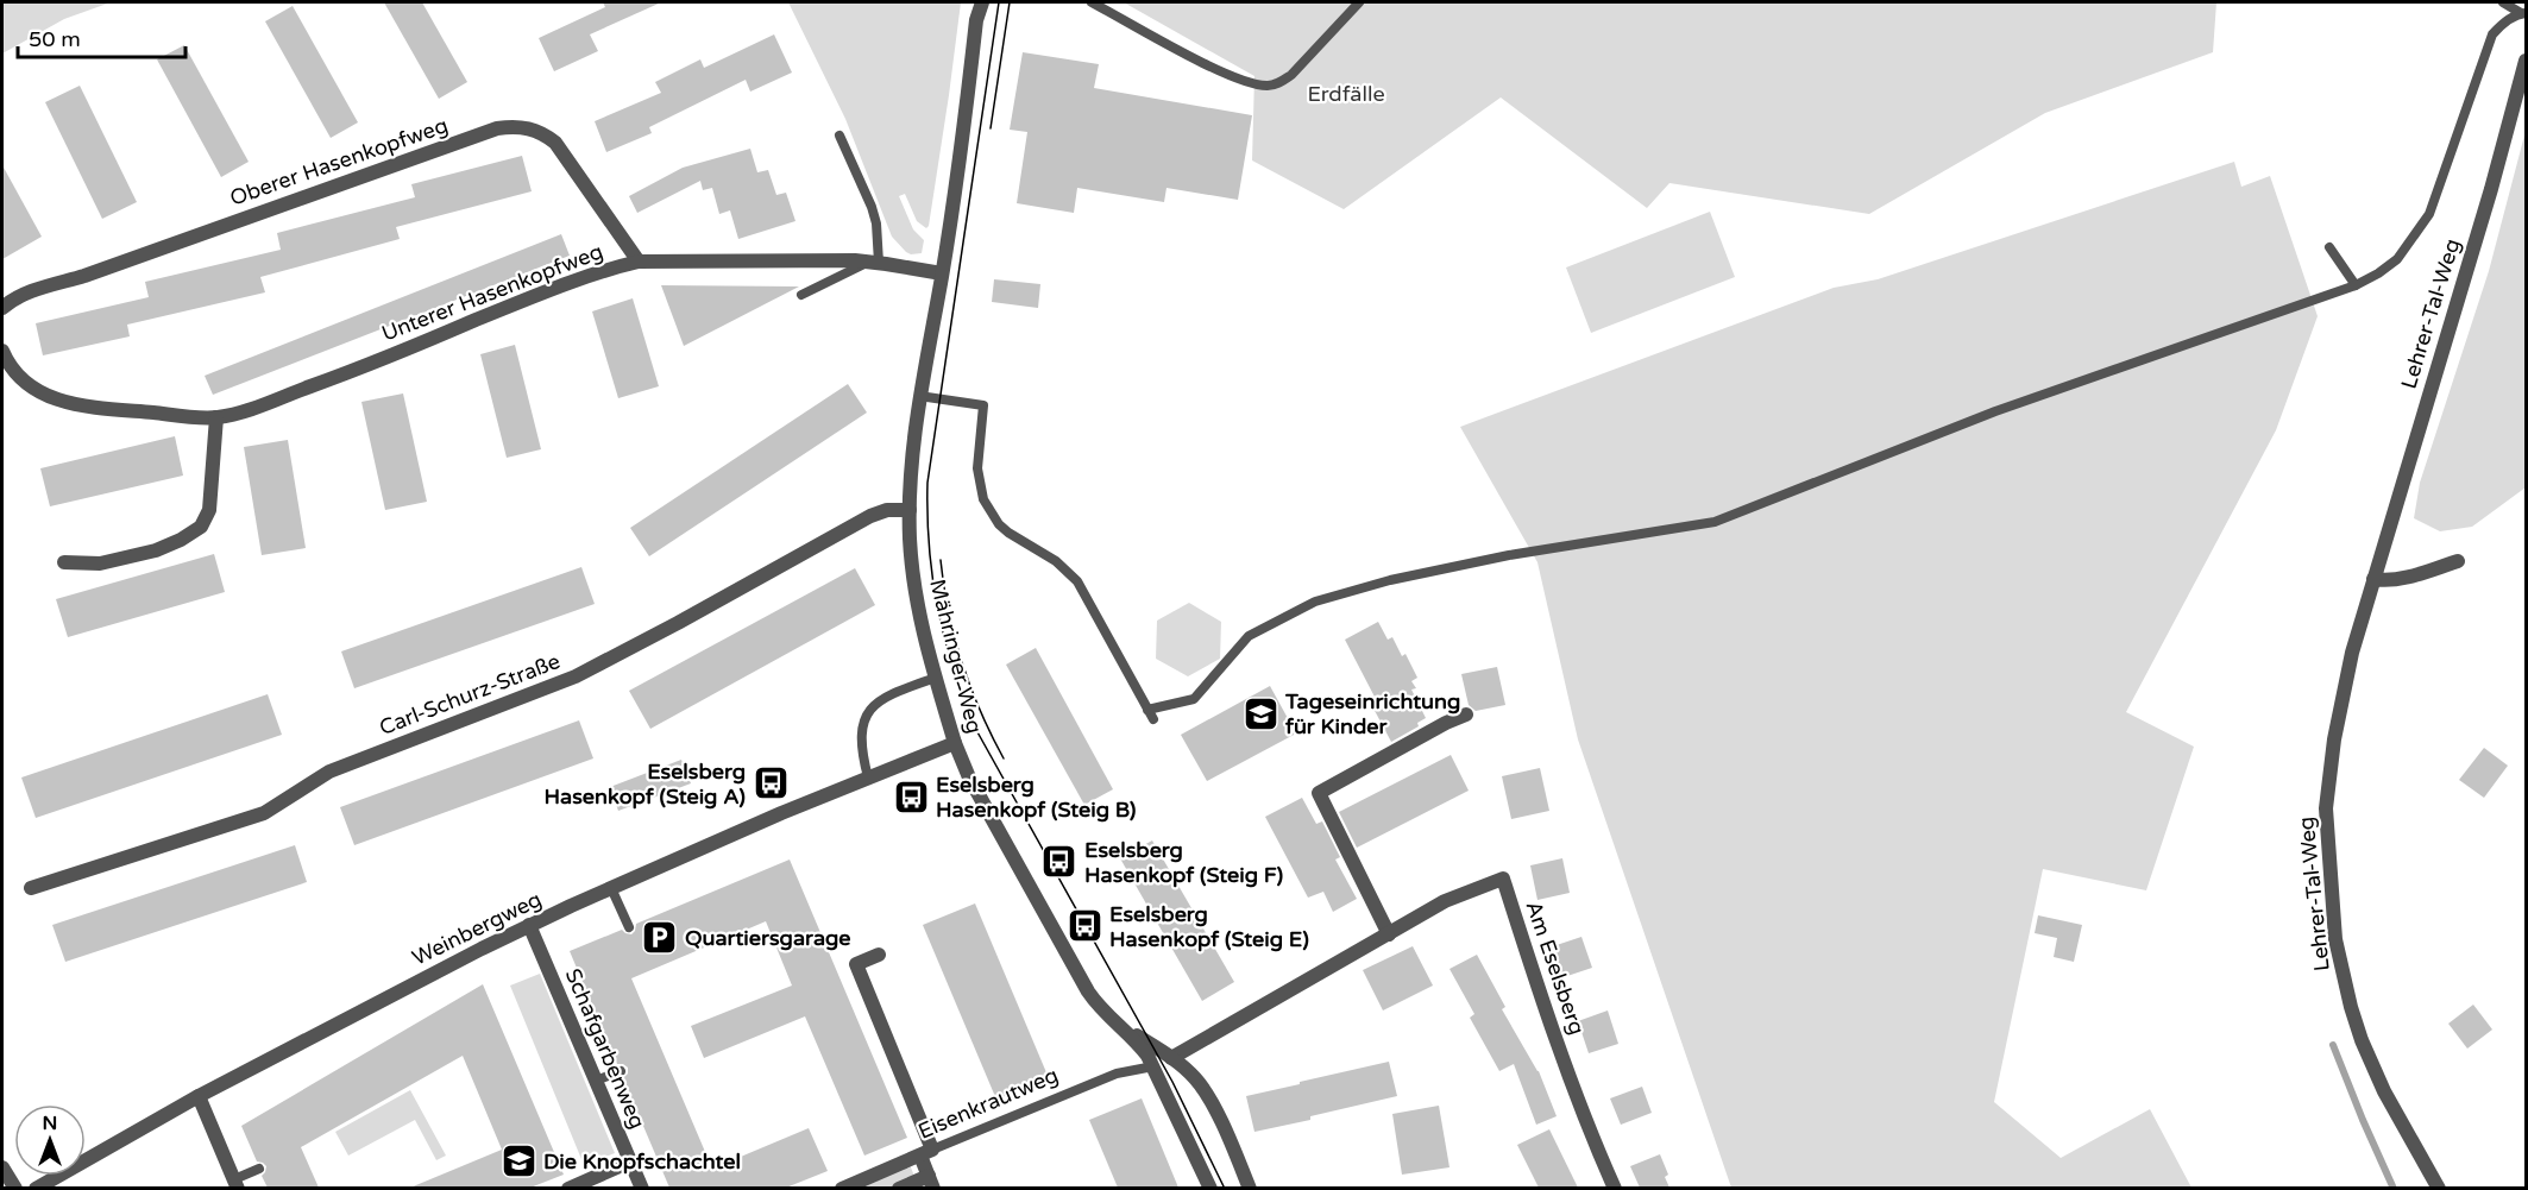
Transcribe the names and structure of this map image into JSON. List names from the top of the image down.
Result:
{
  "streets": {
    "street": [
      "Oberer Hasenkopfweg",
      "Unterer Hasenkopfweg",
      "Lehrer-Tal-Weg",
      "Mähringer Weg",
      "Carl-Schurz-Straße",
      "Weinbergweg",
      "Am Eselsberg",
      "Schafgarbenweg",
      "Eisenkrautweg"
    ]
  },
  "crossings": [
    ["Oberer Hasenkopfweg", "Unterer Hasenkopfweg"],
    ["Unterer Hasenkopfweg", "Mähringer Weg"],
    ["Mähringer Weg", "Carl-Schurz-Straße"],
    ["Mähringer Weg", "Weinbergweg"],
    ["Mähringer Weg", "Am Eselsberg"],
    ["Mähringer Weg", "Eisenkrautweg"],
    ["Weinbergweg", "Schafgarbenweg"],
    ["Am Eselsberg", "Eisenkrautweg"]
  ],
  "parks": ["Erdfälle"],
  "places": {
    "school or university": ["Tageseinrichtung für Kinder", "Die Knopfschachtel"],
    "bus stop": [
      "Eselsberg Hasenkopf (Steig A)",
      "Eselsberg Hasenkopf (Steig B)",
      "Eselsberg Hasenkopf (Steig F)",
      "Eselsberg Hasenkopf (Steig E)"
    ],
    "parking": ["Quartiersgarage"]
  },
  "scale_bar": "50 m",
  "north": "top"
}
